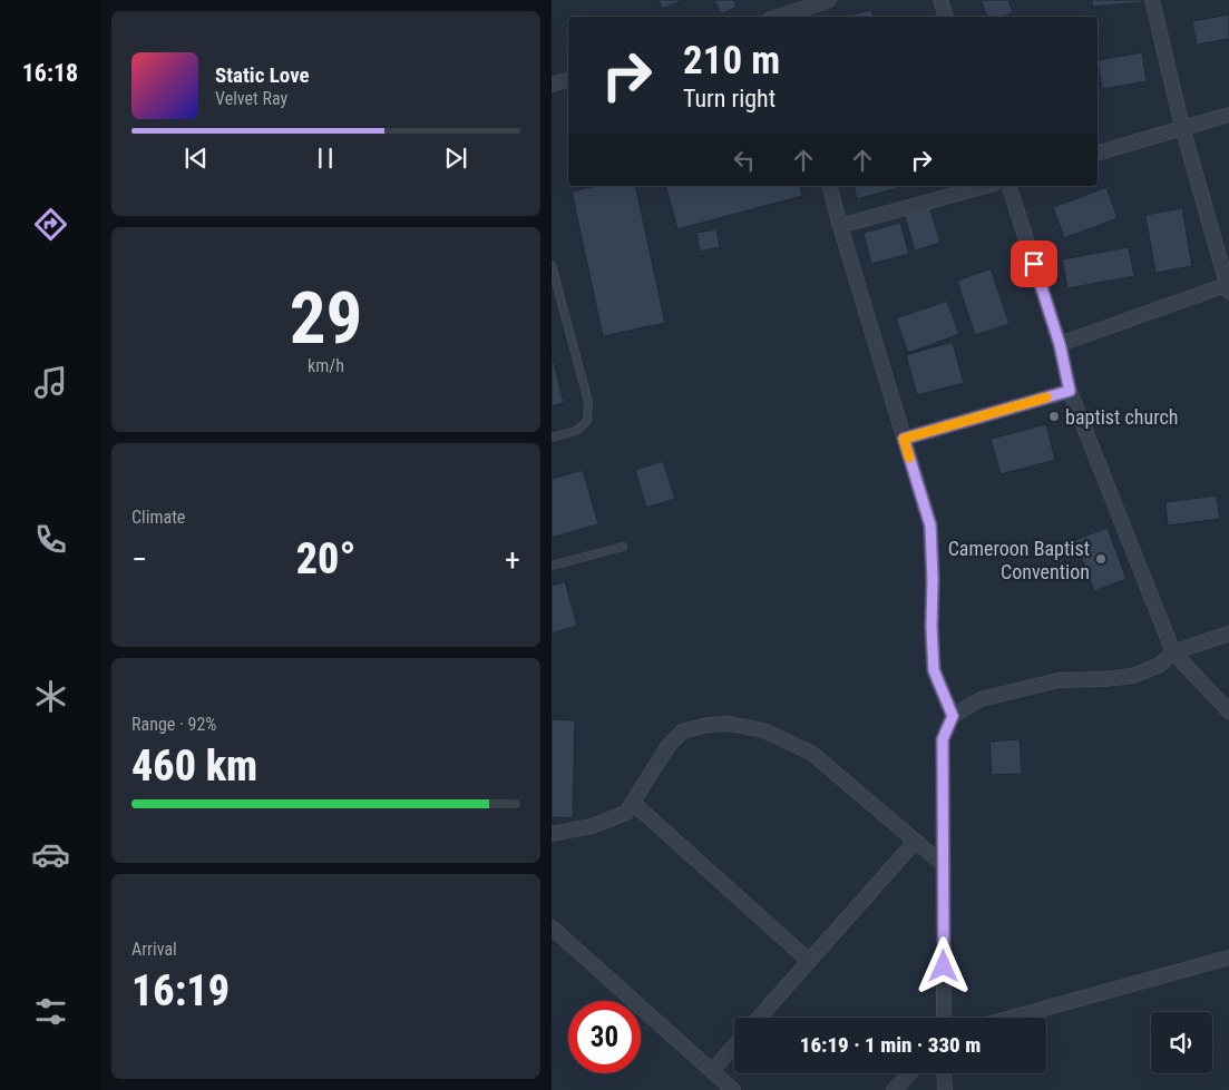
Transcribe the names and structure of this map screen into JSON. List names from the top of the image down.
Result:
{
  "places": ["baptist church", "Cameroon Baptist Convention"],
  "page": {
    "tabs": "16:18",
    "turn": ["210 m", "Turn right"],
    "song": ["Static Love", "Velvet Ray"],
    "tile": [
      ["29", "km/h"],
      "Climate",
      ["Range · 92%", "460 km"],
      ["Arrival", "16:19"]
    ],
    "heat": ["−", "20°", "+"],
    "limit": "30",
    "trip": "16:19 · 1 min · 330 m"
  }
}
